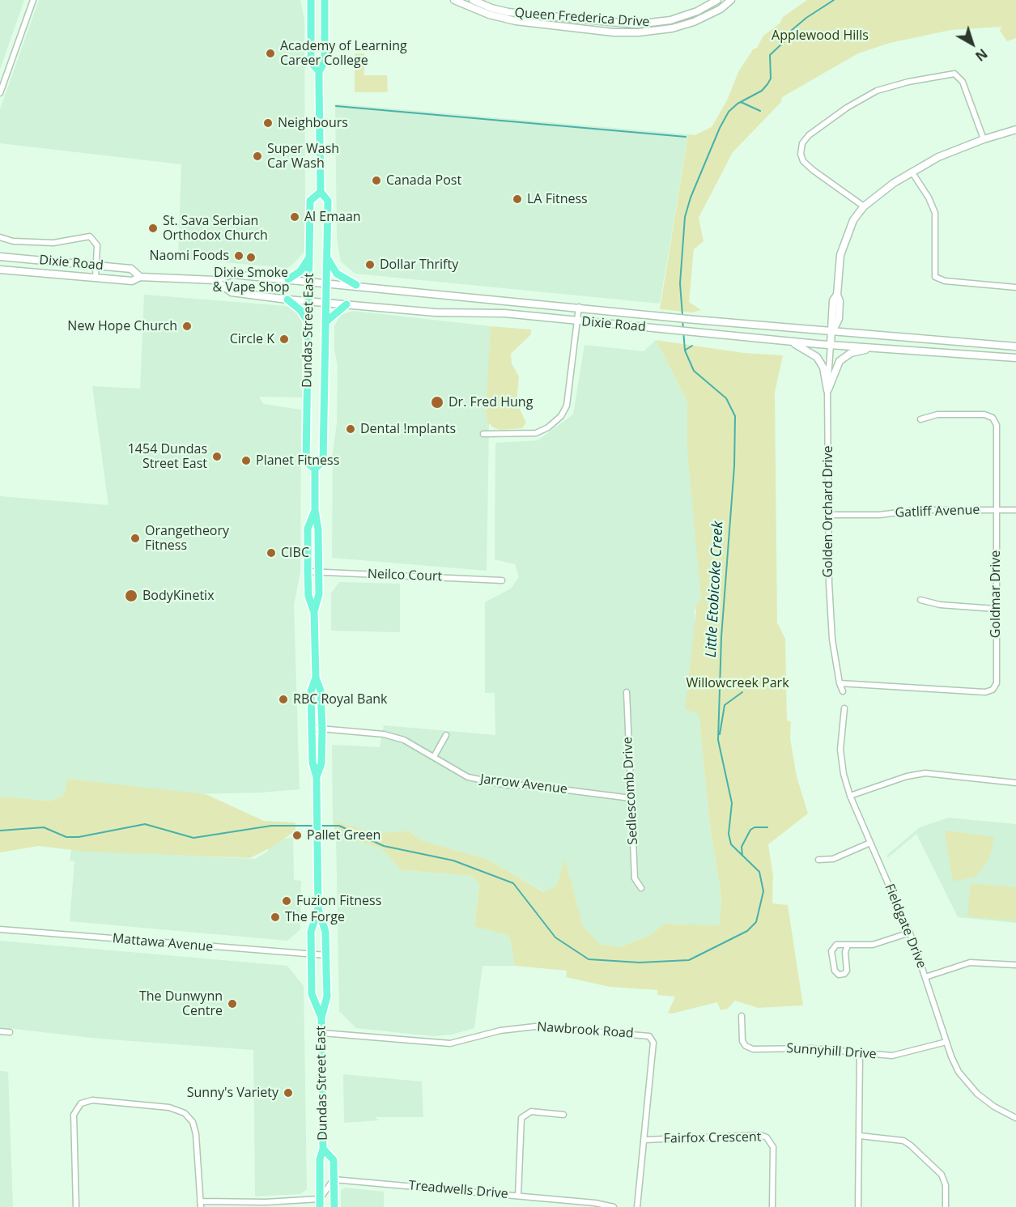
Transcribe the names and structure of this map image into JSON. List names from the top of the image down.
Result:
{
  "streets": {
    "main road": [
      "Queen Frederica Drive",
      "Dixie Road",
      "Dundas Street East",
      "Golden Orchard Drive"
    ],
    "street": [
      "Gatliff Avenue",
      "Neilco Court",
      "Goldmar Drive",
      "Jarrow Avenue",
      "Sedlescomb Drive",
      "Fieldgate Drive",
      "Mattawa Avenue",
      "Nawbrook Road",
      "Sunnyhill Drive",
      "Fairfox Crescent",
      "Treadwells Drive"
    ]
  },
  "crossings": [
    ["Dixie Road", "Dundas Street East"],
    ["Dixie Road", "Golden Orchard Drive"],
    ["Dundas Street East", "Neilco Court"],
    ["Dundas Street East", "Jarrow Avenue"],
    ["Dundas Street East", "Mattawa Avenue"],
    ["Dundas Street East", "Nawbrook Road"],
    ["Dundas Street East", "Treadwells Drive"],
    ["Golden Orchard Drive", "Gatliff Avenue"],
    ["Golden Orchard Drive", "Goldmar Drive"],
    ["Gatliff Avenue", "Goldmar Drive"],
    ["Jarrow Avenue", "Sedlescomb Drive"],
    ["Fieldgate Drive", "Sunnyhill Drive"],
    ["Nawbrook Road", "Fairfox Crescent"]
  ],
  "water": ["Little Etobicoke Creek"],
  "parks": ["Applewood Hills", "Willowcreek Park"],
  "places": [
    "Academy of Learning Career College",
    "Neighbours",
    "Super Wash Car Wash",
    "Canada Post",
    "LA Fitness",
    "Al Emaan",
    "St. Sava Serbian Orthodox Church",
    "Naomi Foods",
    "Dixie Smoke & Vape Shop",
    "Dollar Thrifty",
    "New Hope Church",
    "Circle K",
    "Dr. Fred Hung",
    "Dental !mplants",
    "1454 Dundas Street East",
    "Planet Fitness",
    "Orangetheory Fitness",
    "CIBC",
    "BodyKinetix",
    "RBC Royal Bank",
    "Pallet Green",
    "Fuzion Fitness",
    "The Forge",
    "The Dunwynn Centre",
    "Sunny's Variety"
  ],
  "north": "bottom right"
}
